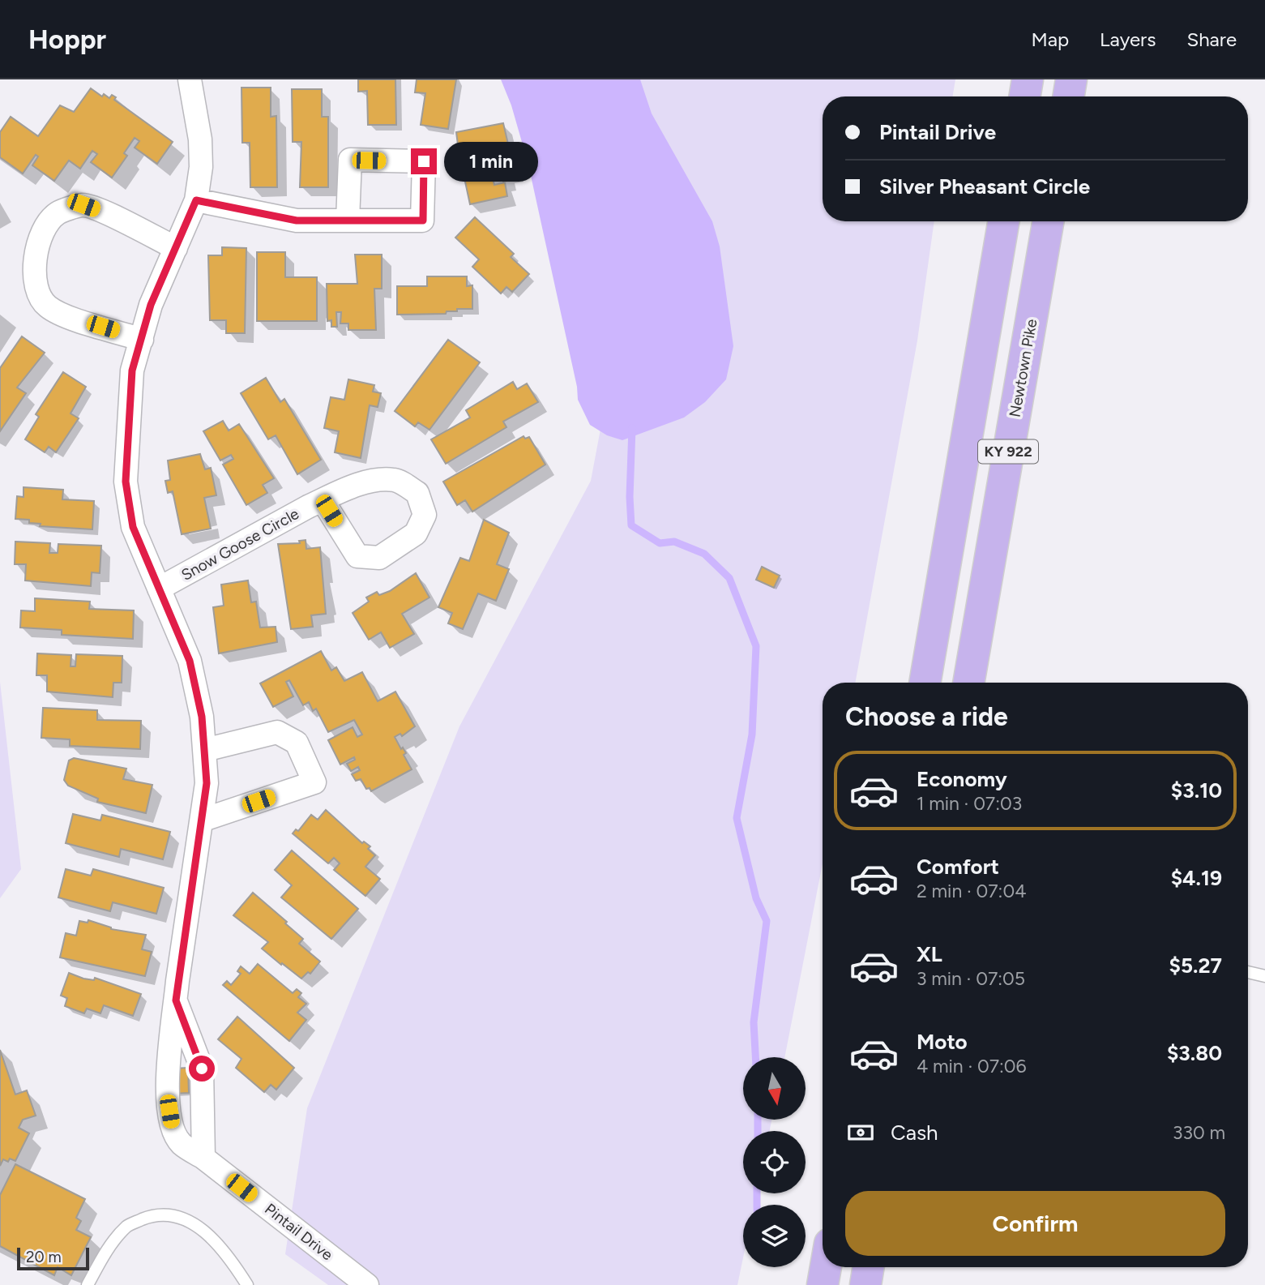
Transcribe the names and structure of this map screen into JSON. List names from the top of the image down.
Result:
{
  "streets": {
    "highway": ["Newtown Pike", "KY 922"],
    "street": ["Snow Goose Circle", "Pintail Drive"]
  },
  "crossings": [
    ["Snow Goose Circle", "Pintail Drive"]
  ],
  "scale_bar": "20 m",
  "north": "bottom",
  "page": {
    "header": "Hoppr",
    "nav": ["Map", "Layers", "Share"],
    "banner": ["Pintail Drive", "Silver Pheasant Circle"],
    "bubble": "1 min",
    "heading": "Choose a ride",
    "list": [
      {
        "name": "Economy",
        "note": "1 min · 07:03",
        "value": "$3.10"
      },
      {
        "name": "Comfort",
        "note": "2 min · 07:04",
        "value": "$4.19"
      },
      {
        "name": "XL",
        "note": "3 min · 07:05",
        "value": "$5.27"
      },
      {
        "name": "Moto",
        "note": "4 min · 07:06",
        "value": "$3.80"
      }
    ],
    "pay": ["Cash", "330 m"],
    "buttons": "Confirm",
    "scale": "20 m"
  }
}
